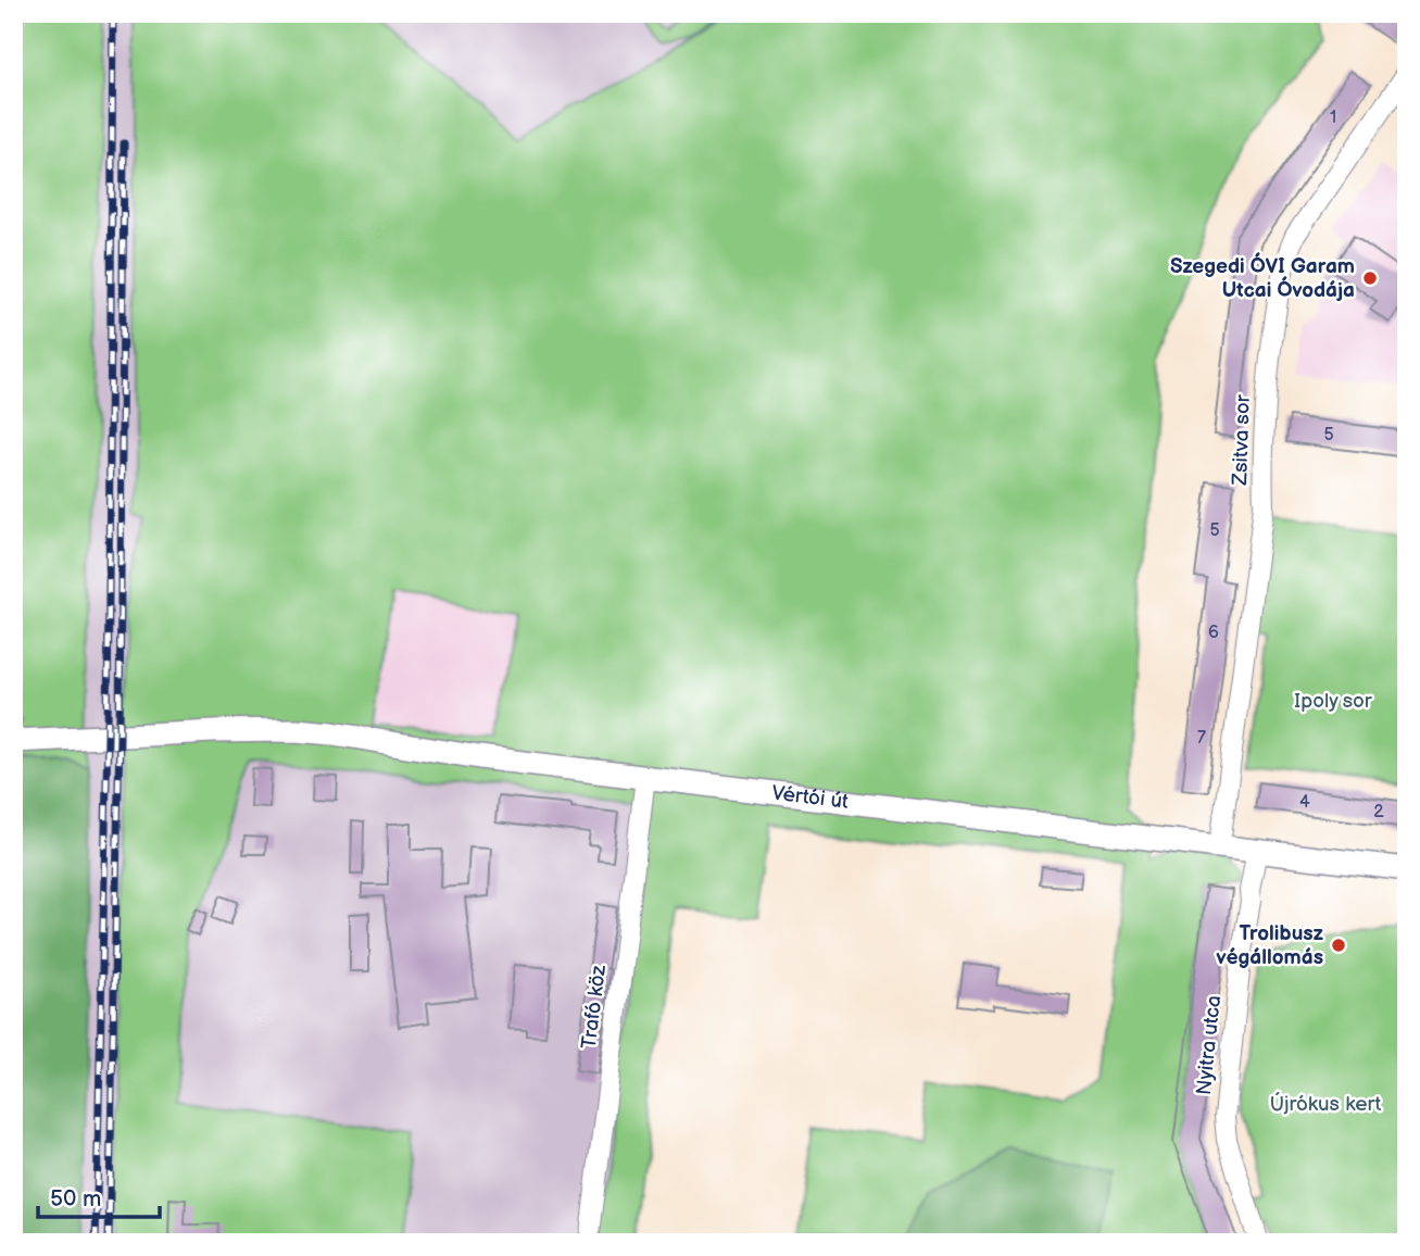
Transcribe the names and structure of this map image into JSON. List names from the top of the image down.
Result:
{
  "streets": {
    "street": [
      "Zsitva sor",
      "Vértói út",
      "Trafó köz",
      "Nyitra utca"
    ]
  },
  "crossings": [
    ["Zsitva sor", "Vértói út"],
    ["Vértói út", "Trafó köz"],
    ["Vértói út", "Nyitra utca"]
  ],
  "parks": ["Ipoly sor", "Újrókus kert"],
  "places": ["Szegedi ÓVI Garam Utcai Óvodája", "Trolibusz végállomás"],
  "house_numbers": [
    "1",
    "5",
    "5",
    "6",
    "7",
    "4",
    "2"
  ],
  "scale_bar": "50 m"
}
